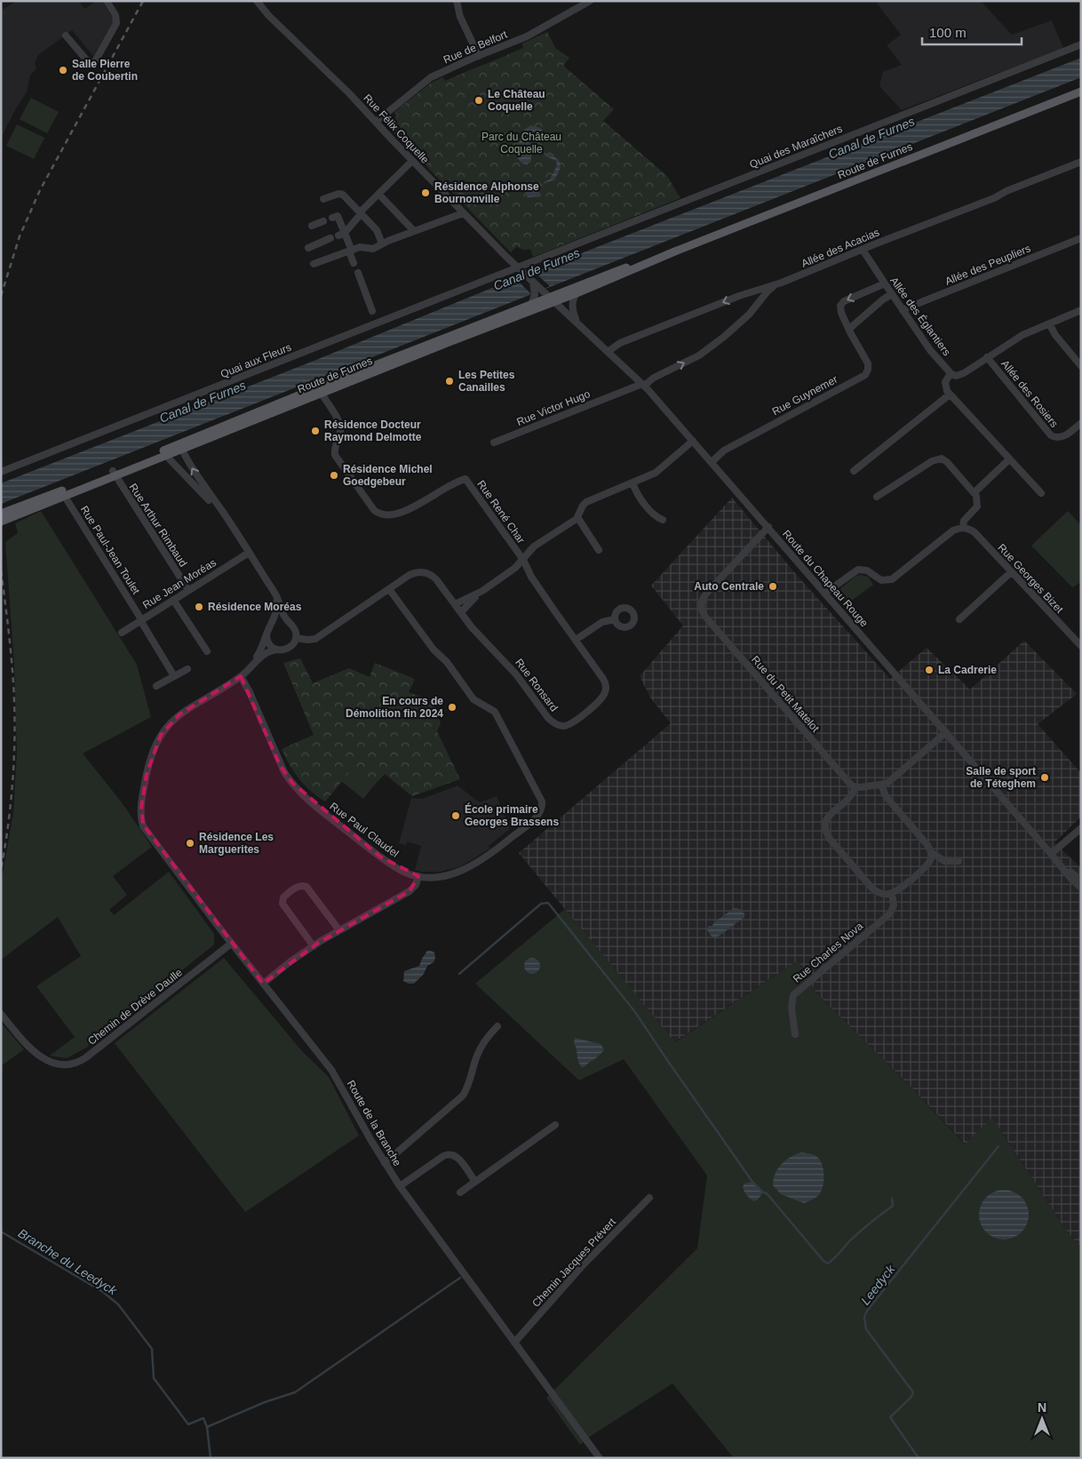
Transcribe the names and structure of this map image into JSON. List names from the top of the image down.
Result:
{
  "streets": {
    "main road": ["Route de Furnes"],
    "street": [
      "Rue de Belfort",
      "Rue Félix Coquelle",
      "Quai des Maraîchers",
      "Allée des Acacias",
      "Allée des Peupliers",
      "Allée des Églantiers",
      "Quai aux Fleurs",
      "Allée des Rosiers",
      "Rue Guynemer",
      "Rue Victor Hugo",
      "Rue René Char",
      "Rue Arthur Rimbaud",
      "Rue Paul-Jean Toulet",
      "Route du Chapeau Rouge",
      "Rue Georges Bizet",
      "Rue Jean Moréas",
      "Rue Ronsard",
      "Rue du Petit Matelot",
      "Rue Paul Claudel",
      "Rue Charles Nova",
      "Chemin de Drève Daulle",
      "Route de la Branche",
      "Chemin Jacques Prévert"
    ]
  },
  "crossings": [
    ["Rue de Belfort", "Rue Félix Coquelle"],
    ["Rue Félix Coquelle", "Quai des Maraîchers"],
    ["Rue Félix Coquelle", "Quai aux Fleurs"],
    ["Rue Félix Coquelle", "Route du Chapeau Rouge"],
    ["Quai des Maraîchers", "Quai aux Fleurs"],
    ["Route de Furnes", "Rue René Char"],
    ["Route de Furnes", "Rue Arthur Rimbaud"],
    ["Route de Furnes", "Rue Paul-Jean Toulet"],
    ["Route de Furnes", "Route du Chapeau Rouge"],
    ["Allée des Acacias", "Allée des Églantiers"],
    ["Allée des Acacias", "Rue Victor Hugo"],
    ["Allée des Acacias", "Route du Chapeau Rouge"],
    ["Allée des Peupliers", "Allée des Églantiers"],
    ["Allée des Églantiers", "Rue Guynemer"],
    ["Rue Guynemer", "Route du Chapeau Rouge"],
    ["Rue Victor Hugo", "Route du Chapeau Rouge"],
    ["Rue René Char", "Rue Ronsard"],
    ["Rue Arthur Rimbaud", "Rue Jean Moréas"],
    ["Rue Paul-Jean Toulet", "Rue Jean Moréas"],
    ["Route du Chapeau Rouge", "Rue du Petit Matelot"],
    ["Rue Paul Claudel", "Route de la Branche"],
    ["Chemin de Drève Daulle", "Route de la Branche"],
    ["Route de la Branche", "Chemin Jacques Prévert"]
  ],
  "one_way": ["Rue Victor Hugo"],
  "water": ["Canal de Furnes", "Branche du Leedyck", "Leedyck"],
  "parks": ["Parc du Château Coquelle"],
  "places": [
    "Salle Pierre de Coubertin",
    "Le Château Coquelle",
    "Résidence Alphonse Bournonville",
    "Les Petites Canailles",
    "Résidence Docteur Raymond Delmotte",
    "Résidence Michel Goedgebeur",
    "Auto Centrale",
    "Résidence Moréas",
    "La Cadrerie",
    "En cours de Démolition fin 2024",
    "Salle de sport de Téteghem",
    "École primaire Georges Brassens",
    "Résidence Les Marguerites"
  ],
  "scale_bar": "100 m",
  "north": "top"
}
